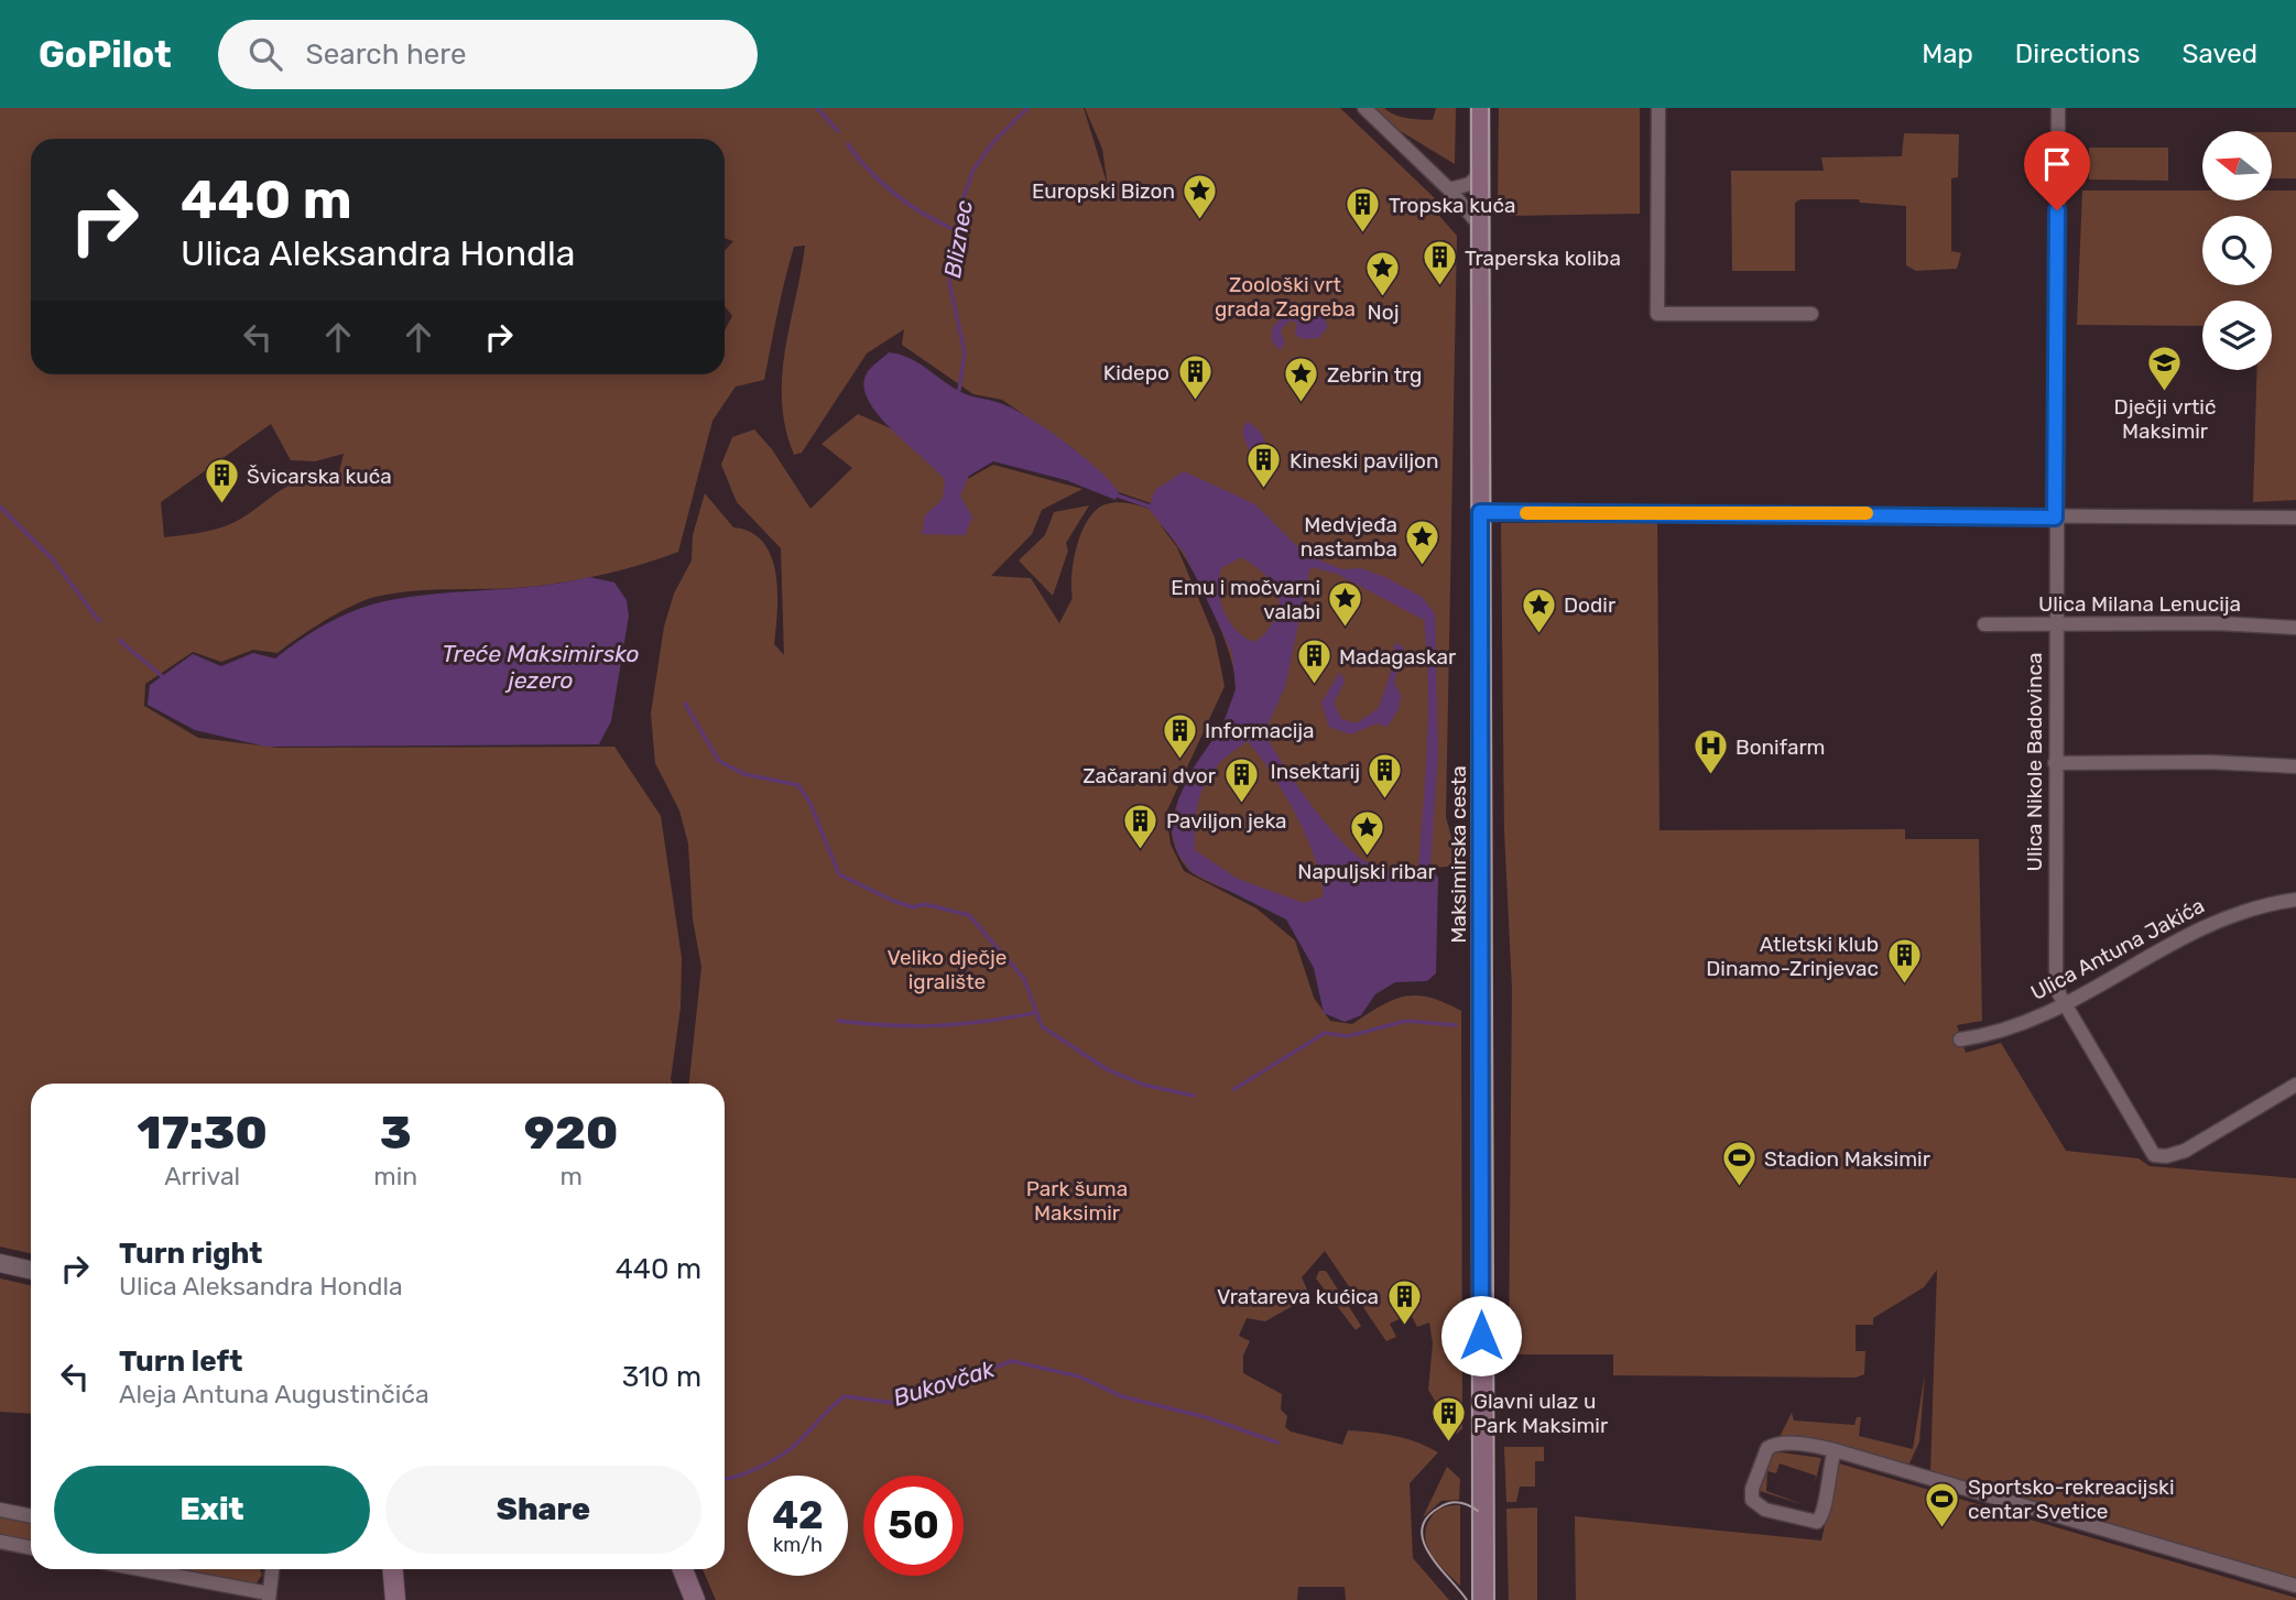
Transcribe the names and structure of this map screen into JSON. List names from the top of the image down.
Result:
{
  "streets": {
    "main road": ["Maksimirska cesta"],
    "street": ["Ulica Milana Lenucija", "Ulica Nikole Badovinca", "Ulica Antuna Jakića"]
  },
  "crossings": [
    ["Ulica Milana Lenucija", "Ulica Nikole Badovinca"],
    ["Ulica Nikole Badovinca", "Ulica Antuna Jakića"]
  ],
  "water": ["Bliznec", "Treće Maksimirsko jezero", "Bukovčak"],
  "parks": ["Zoološki vrt grada Zagreba", "Veliko dječje igralište", "Park šuma Maksimir"],
  "places": {
    "place": [
      "Europski Bizon",
      "Noj",
      "Zebrin trg",
      "Medvjeđa nastamba",
      "Emu i močvarni valabi",
      "Dodir",
      "Napuljski ribar"
    ],
    "building": [
      "Tropska kuća",
      "Traperska koliba",
      "Kidepo",
      "Kineski paviljon",
      "Švicarska kuća",
      "Madagaskar",
      "Informacija",
      "Insektarij",
      "Začarani dvor",
      "Paviljon jeka",
      "Atletski klub Dinamo-Zrinjevac",
      "Vratareva kućica",
      "Glavni ulaz u Park Maksimir"
    ],
    "school or university": ["Dječji vrtić Maksimir"],
    "hospital": ["Bonifarm"],
    "sports": ["Stadion Maksimir", "Sportsko-rekreacijski centar Svetice"]
  },
  "north": "left",
  "page": {
    "header": "GoPilot",
    "search": "Search here",
    "nav": ["Map", "Directions", "Saved"],
    "turn": ["440 m", "Ulica Aleksandra Hondla"],
    "eta": [
      "17:30",
      "Arrival",
      "3",
      "min",
      "920",
      "m"
    ],
    "list": [
      {
        "name": "Turn right",
        "note": "Ulica Aleksandra Hondla",
        "value": "440 m"
      },
      {
        "name": "Turn left",
        "note": "Aleja Antuna Augustinčića",
        "value": "310 m"
      }
    ],
    "buttons": ["Exit", "Share"],
    "speed": "42 km/h",
    "limit": "50"
  }
}
